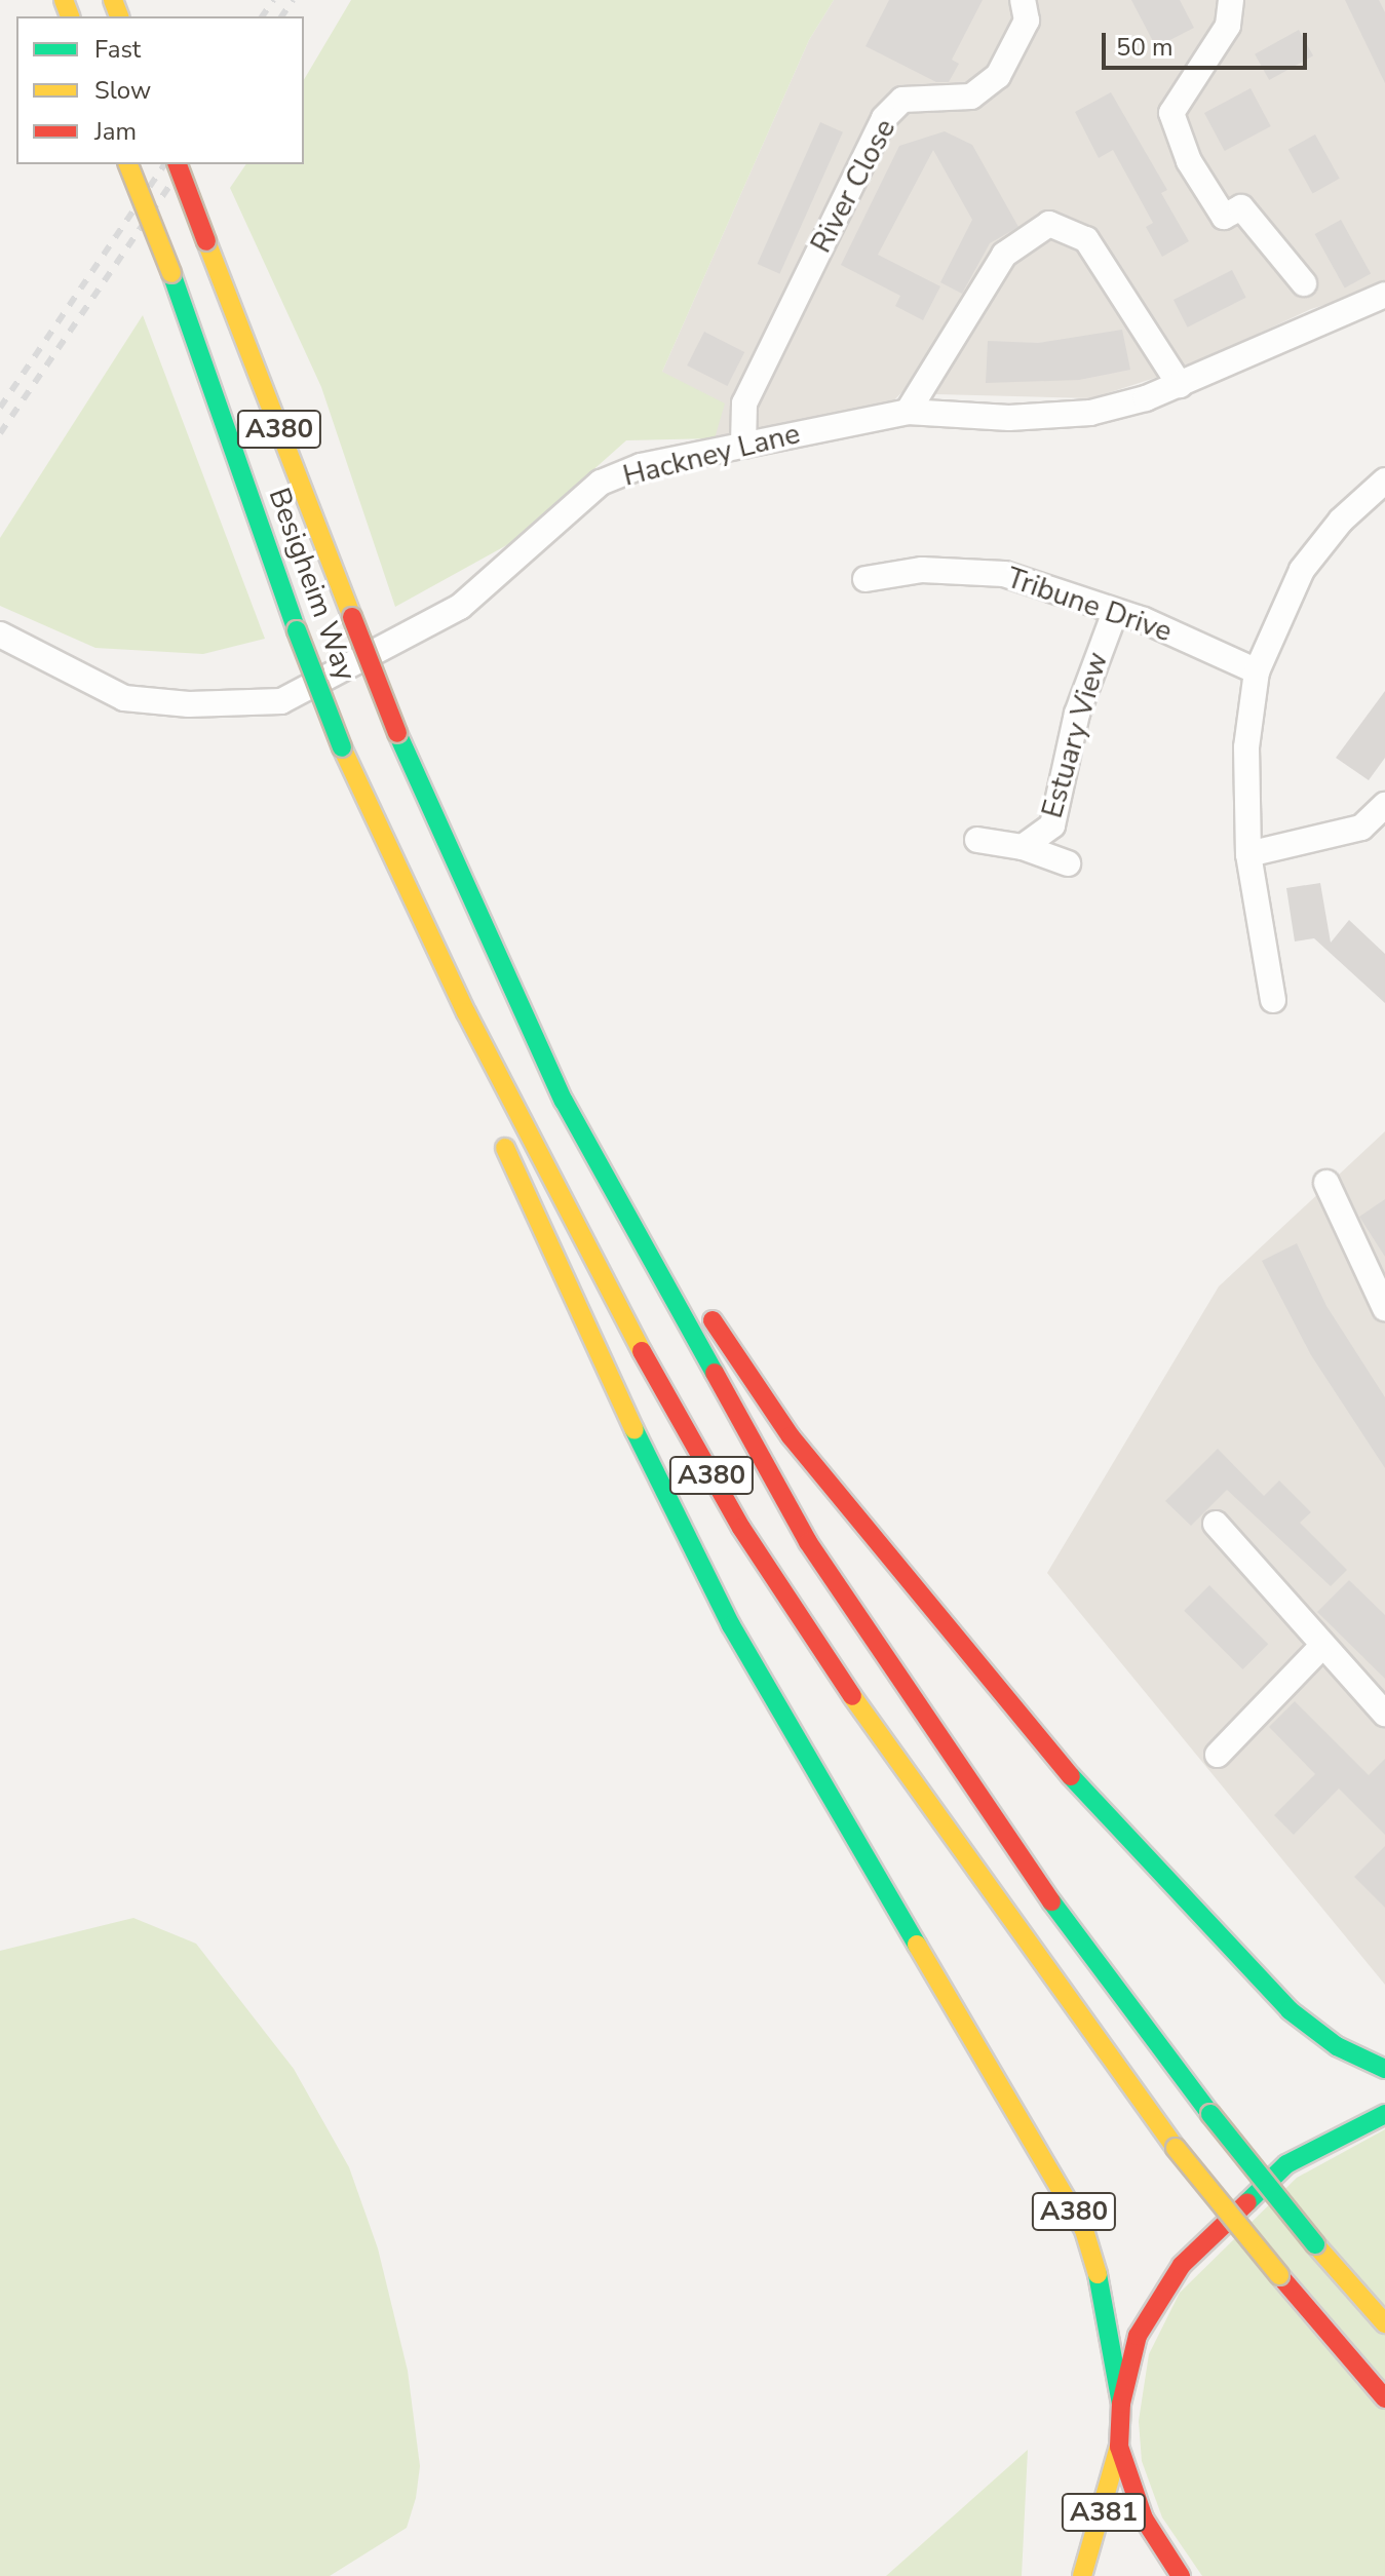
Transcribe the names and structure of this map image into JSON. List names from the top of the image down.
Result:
{
  "streets": {
    "main road": ["A380", "Besigheim Way", "A381"],
    "street": [
      "River Close",
      "Hackney Lane",
      "Tribune Drive",
      "Estuary View"
    ]
  },
  "crossings": [
    ["River Close", "Hackney Lane"],
    ["A380", "Besigheim Way"],
    ["Tribune Drive", "Estuary View"]
  ],
  "legend": ["Fast", "Slow", "Jam"],
  "scale_bar": "50 m"
}
